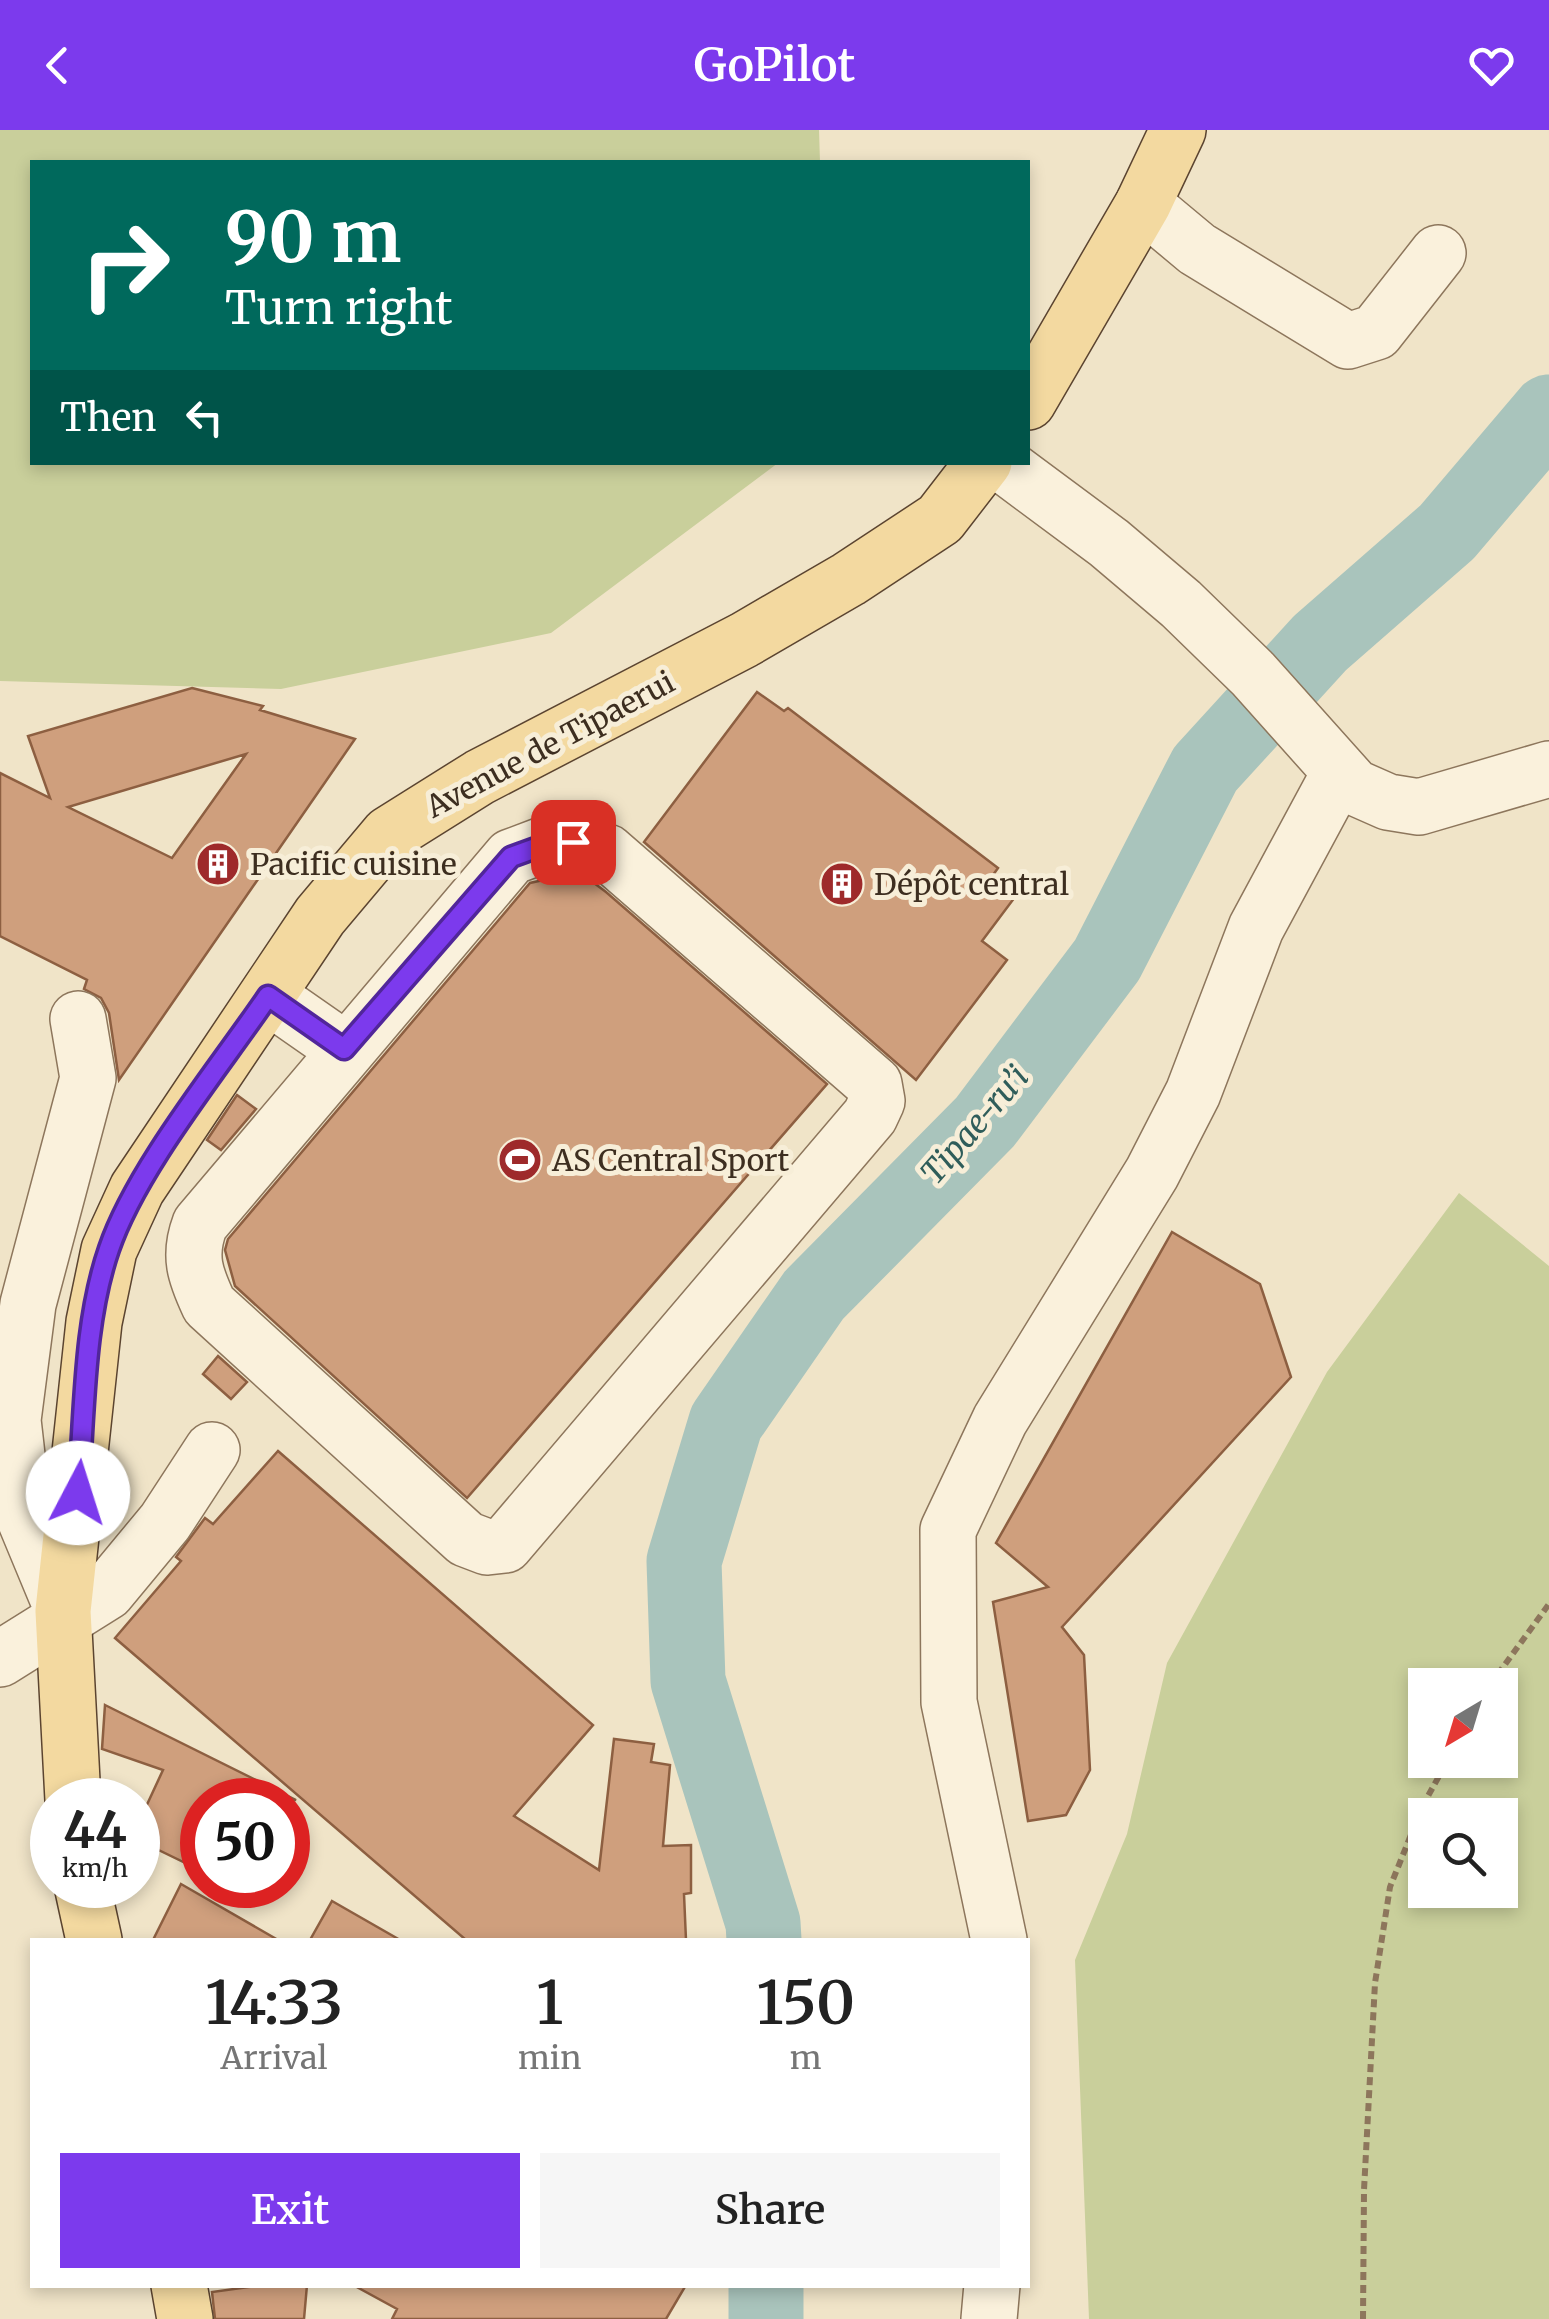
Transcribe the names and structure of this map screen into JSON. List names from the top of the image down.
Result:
{
  "streets": {
    "main road": ["Avenue de Tipaerui"]
  },
  "water": ["Tipae-ru’i"],
  "places": {
    "building": ["Pacific cuisine", "Dépôt central"],
    "sports": ["AS Central Sport"]
  },
  "north": "bottom left",
  "page": {
    "header": "GoPilot",
    "turn": ["90 m", "Turn right"],
    "then": "Then",
    "speed": "44 km/h",
    "limit": "50",
    "eta": [
      "14:33",
      "Arrival",
      "1",
      "min",
      "150",
      "m"
    ],
    "buttons": ["Exit", "Share"]
  }
}
